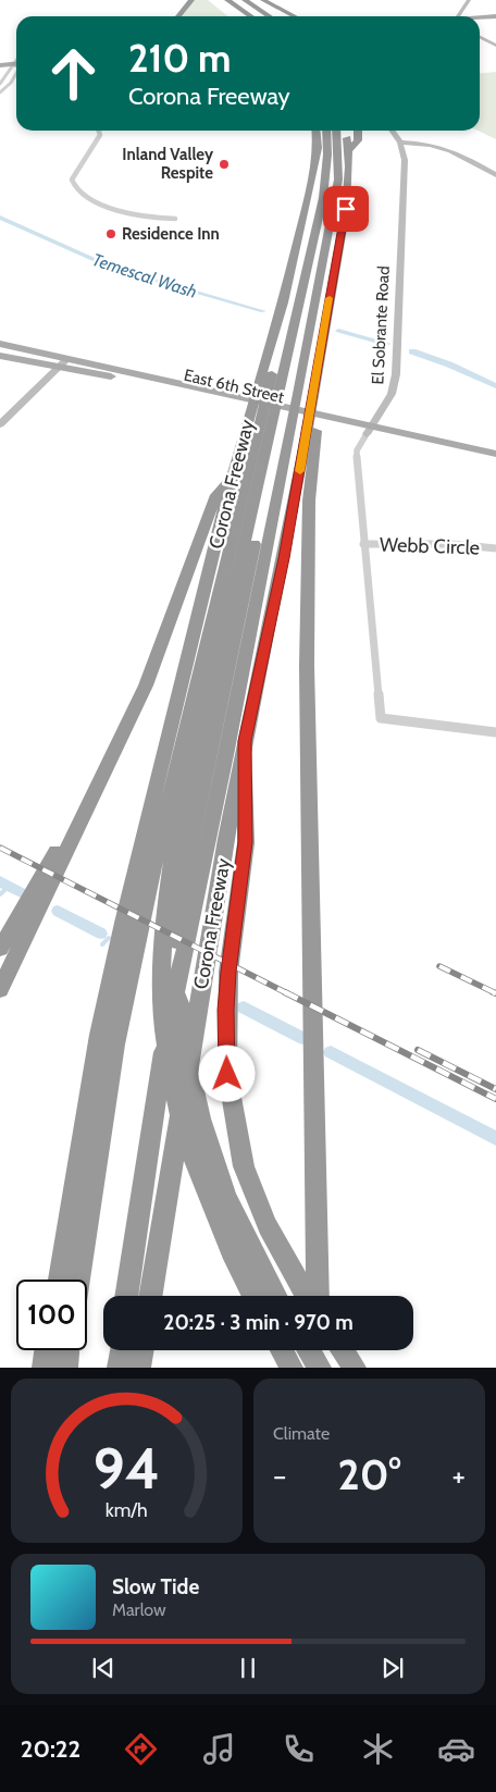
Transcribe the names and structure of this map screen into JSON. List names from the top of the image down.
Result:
{
  "streets": {
    "highway": ["Corona Freeway"],
    "main road": ["East 6th Street"],
    "street": ["El Sobrante Road", "Webb Circle"]
  },
  "crossings": [
    ["El Sobrante Road", "East 6th Street"],
    ["El Sobrante Road", "Webb Circle"]
  ],
  "water": ["Temescal Wash"],
  "places": ["Inland Valley Respite", "Residence Inn"],
  "page": {
    "turn": ["210 m", "Corona Freeway"],
    "limit": "100",
    "trip": "20:25 · 3 min · 970 m",
    "tile": "Climate",
    "heat": ["−", "20°", "+"],
    "song": ["Slow Tide", "Marlow"],
    "tabs": "20:22",
    "gauge": ["94", "km/h"]
  }
}
